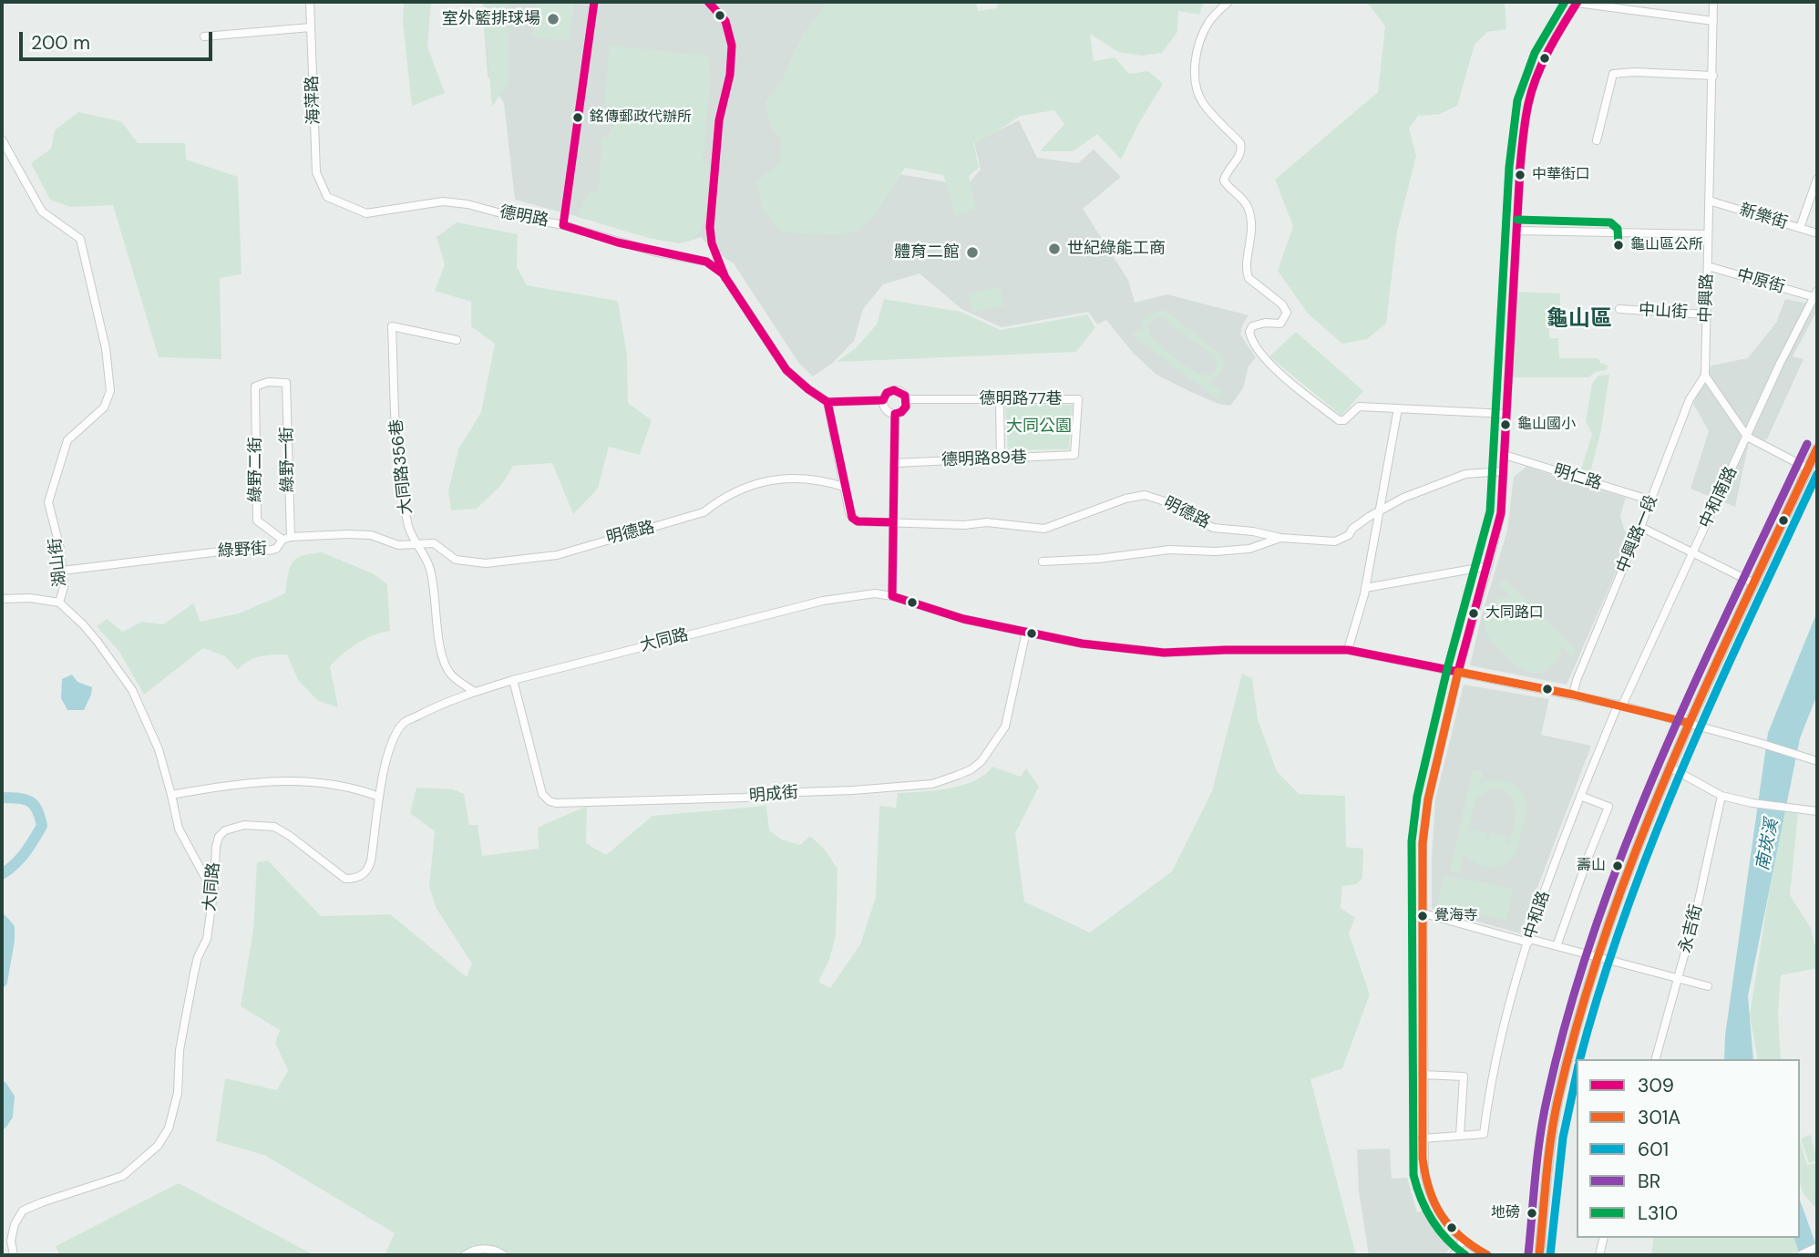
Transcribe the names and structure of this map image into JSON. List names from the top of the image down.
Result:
{
  "streets": {
    "street": [
      "海萍路",
      "德明路",
      "新樂街",
      "中原街",
      "中興路",
      "中山街",
      "德明路77巷",
      "綠野一街",
      "德明路89巷",
      "大同路356巷",
      "綠野二街",
      "明仁路",
      "中和南路",
      "明德路",
      "中興路一段",
      "綠野街",
      "湖山街",
      "大同路",
      "明成街",
      "中和路",
      "永吉街"
    ]
  },
  "crossings": [
    ["海萍路", "德明路"],
    ["德明路", "明德路"],
    ["新樂街", "中興路"],
    ["中原街", "中興路"],
    ["中原街", "中和南路"],
    ["中興路", "中山街"],
    ["中興路", "中興路一段"],
    ["德明路77巷", "德明路89巷"],
    ["綠野一街", "綠野二街"],
    ["綠野一街", "綠野街"],
    ["大同路356巷", "明德路"],
    ["大同路356巷", "綠野街"],
    ["大同路356巷", "大同路"],
    ["綠野二街", "綠野街"],
    ["明仁路", "中興路一段"],
    ["中和南路", "大同路"],
    ["中和南路", "中和路"],
    ["明德路", "綠野街"],
    ["中興路一段", "大同路"],
    ["綠野街", "湖山街"],
    ["湖山街", "大同路"],
    ["大同路", "明成街"],
    ["大同路", "中和路"]
  ],
  "districts": ["龜山區"],
  "water": ["南崁溪"],
  "parks": ["大同公園"],
  "places": [
    "室外籃排球場",
    "銘傳郵政代辦所",
    "中華街口",
    "龜山區公所",
    "世紀綠能工商",
    "體育二館",
    "龜山國小",
    "大同路口",
    "壽山",
    "覺海寺",
    "地磅"
  ],
  "lines": [
    "transit line 309",
    "transit line L310",
    "transit line BR",
    "transit line 301A",
    "transit line 601"
  ],
  "legend": [
    "309",
    "301A",
    "601",
    "BR",
    "L310"
  ],
  "scale_bar": "200 m"
}
